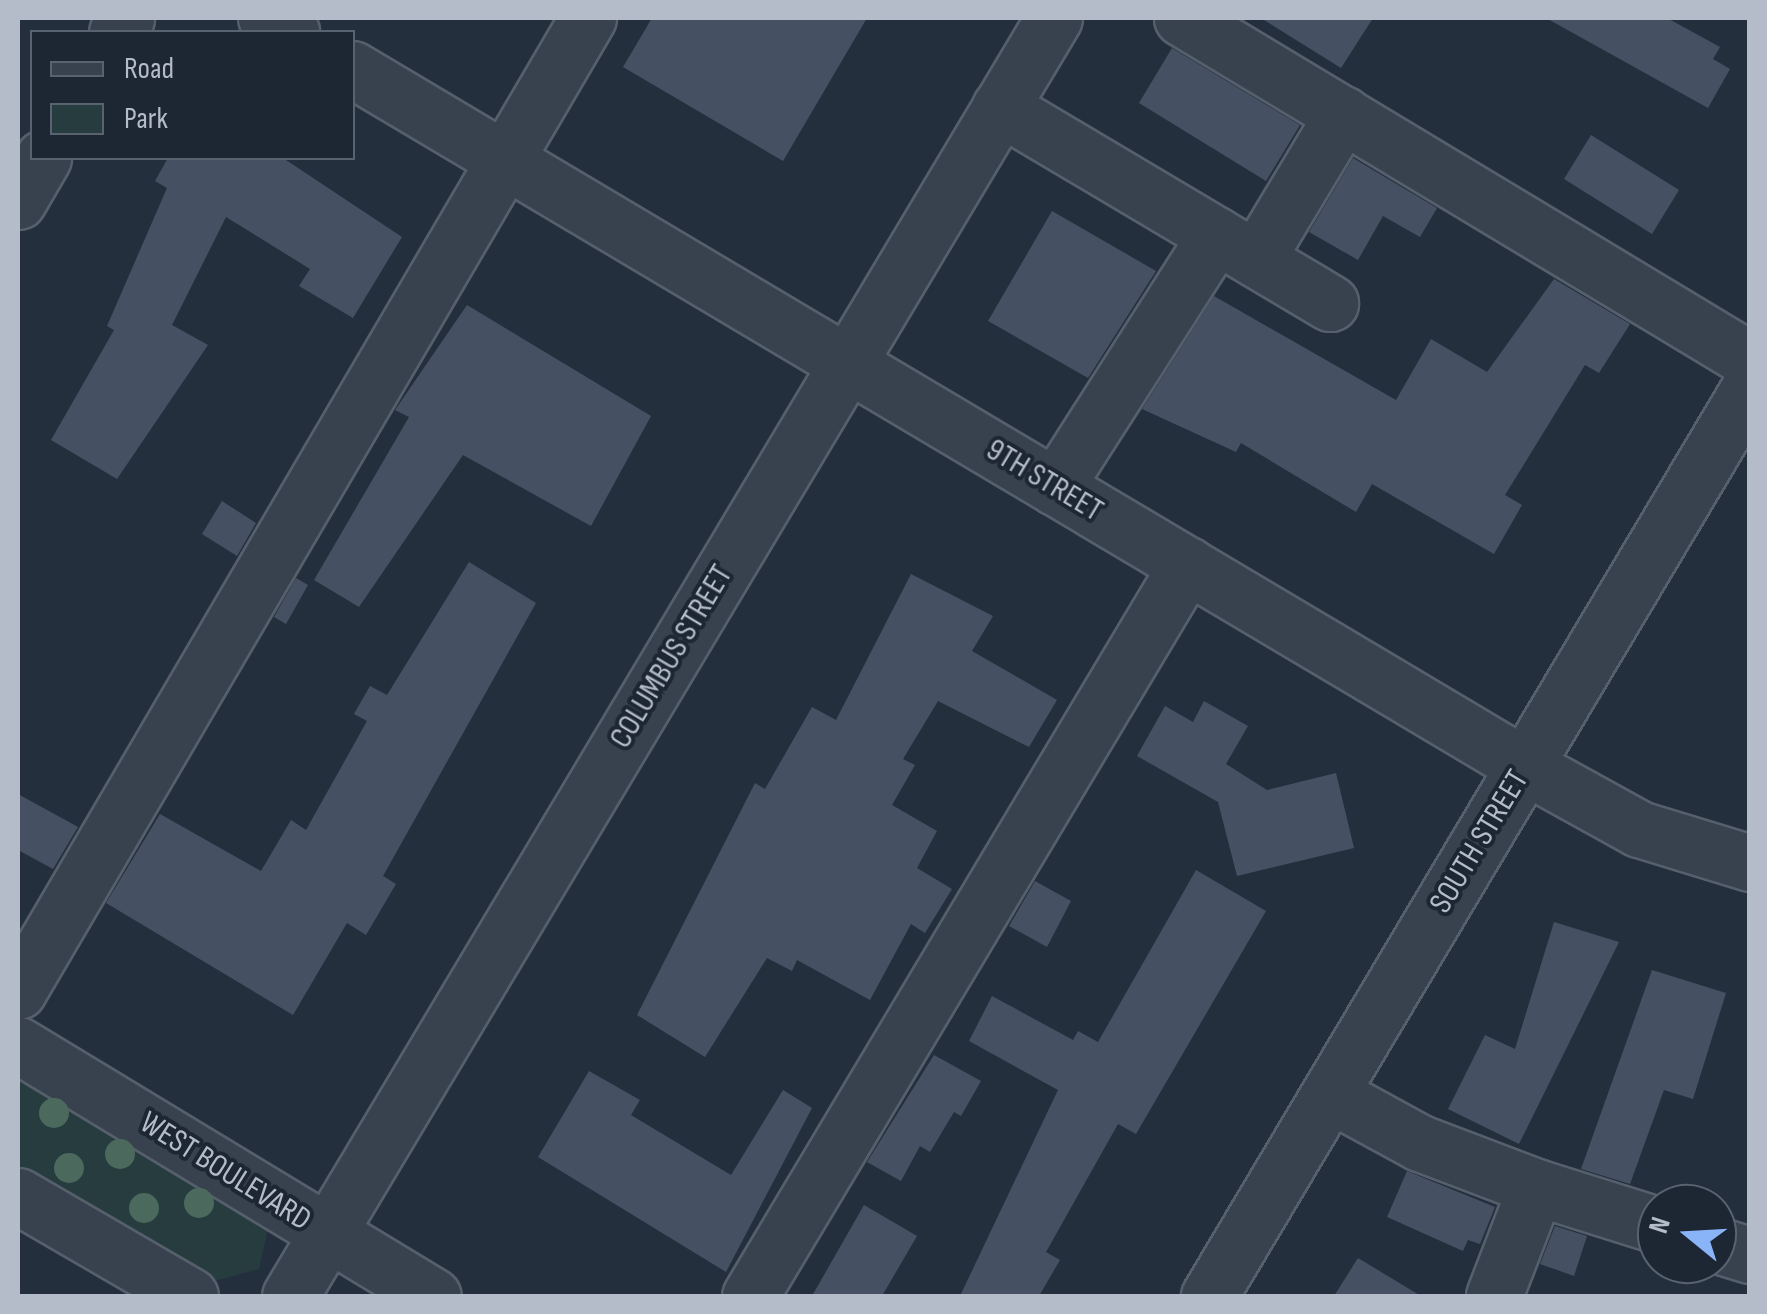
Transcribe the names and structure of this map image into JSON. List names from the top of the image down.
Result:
{
  "streets": {
    "street": [
      "9TH STREET",
      "COLUMBUS STREET",
      "SOUTH STREET",
      "WEST BOULEVARD"
    ]
  },
  "crossings": [
    ["9TH STREET", "COLUMBUS STREET"],
    ["9TH STREET", "SOUTH STREET"],
    ["COLUMBUS STREET", "WEST BOULEVARD"]
  ],
  "legend": ["Road", "Park"],
  "north": "left"
}
